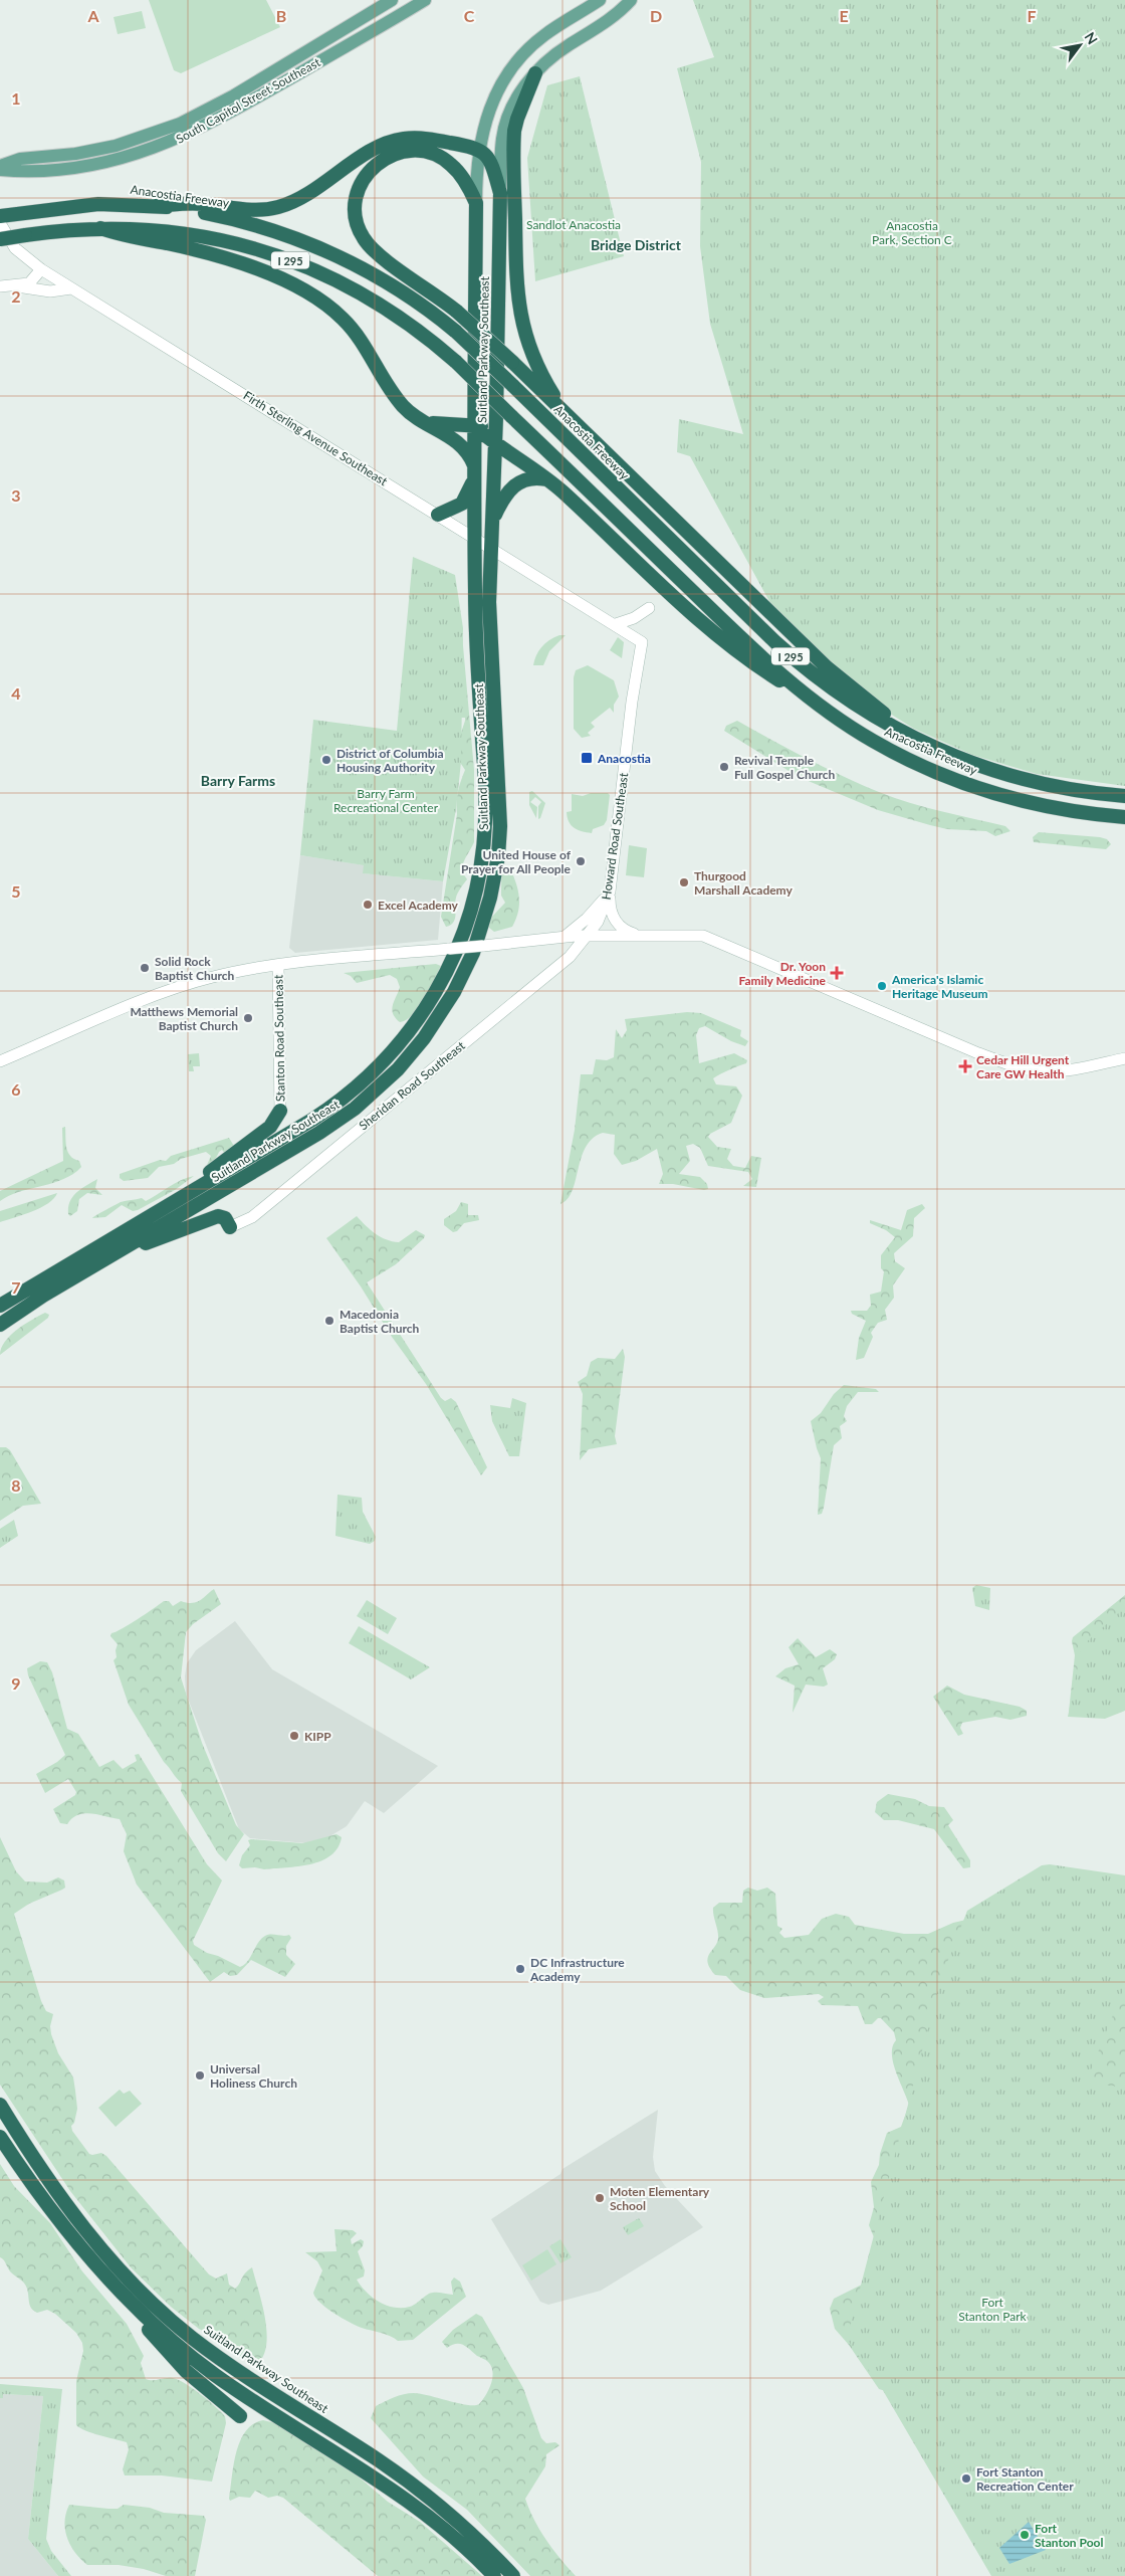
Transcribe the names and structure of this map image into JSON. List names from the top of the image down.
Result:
{
  "streets": {
    "highway": ["Anacostia Freeway", "I 295", "Suitland Parkway Southeast"],
    "main road": [
      "South Capitol Street Southeast",
      "Firth Sterling Avenue Southeast",
      "Howard Road Southeast",
      "Stanton Road Southeast",
      "Sheridan Road Southeast"
    ]
  },
  "crossings": [
    ["Suitland Parkway Southeast", "Firth Sterling Avenue Southeast"],
    ["Firth Sterling Avenue Southeast", "Howard Road Southeast"],
    ["Howard Road Southeast", "Sheridan Road Southeast"]
  ],
  "districts": ["Bridge District", "Barry Farms"],
  "parks": [
    "Sandlot Anacostia",
    "Anacostia Park, Section C",
    "Barry Farm Recreational Center",
    "Fort Stanton Park"
  ],
  "places": {
    "transit": ["Anacostia"],
    "other": [
      "District of Columbia Housing Authority",
      "Revival Temple Full Gospel Church",
      "United House of Prayer for All People",
      "Thurgood Marshall Academy",
      "Excel Academy",
      "Solid Rock Baptist Church",
      "America's Islamic Heritage Museum",
      "Matthews Memorial Baptist Church",
      "Macedonia Baptist Church",
      "KIPP",
      "DC Infrastructure Academy",
      "Universal Holiness Church",
      "Moten Elementary School",
      "Fort Stanton Recreation Center",
      "Fort Stanton Pool"
    ],
    "health": ["Dr. Yoon Family Medicine", "Cedar Hill Urgent Care GW Health"]
  },
  "north": "top right",
  "grid": {
    "columns": [
      "A",
      "B",
      "C",
      "D",
      "E",
      "F"
    ],
    "rows": [
      "1",
      "2",
      "3",
      "4",
      "5",
      "6",
      "7",
      "8",
      "9"
    ]
  }
}
